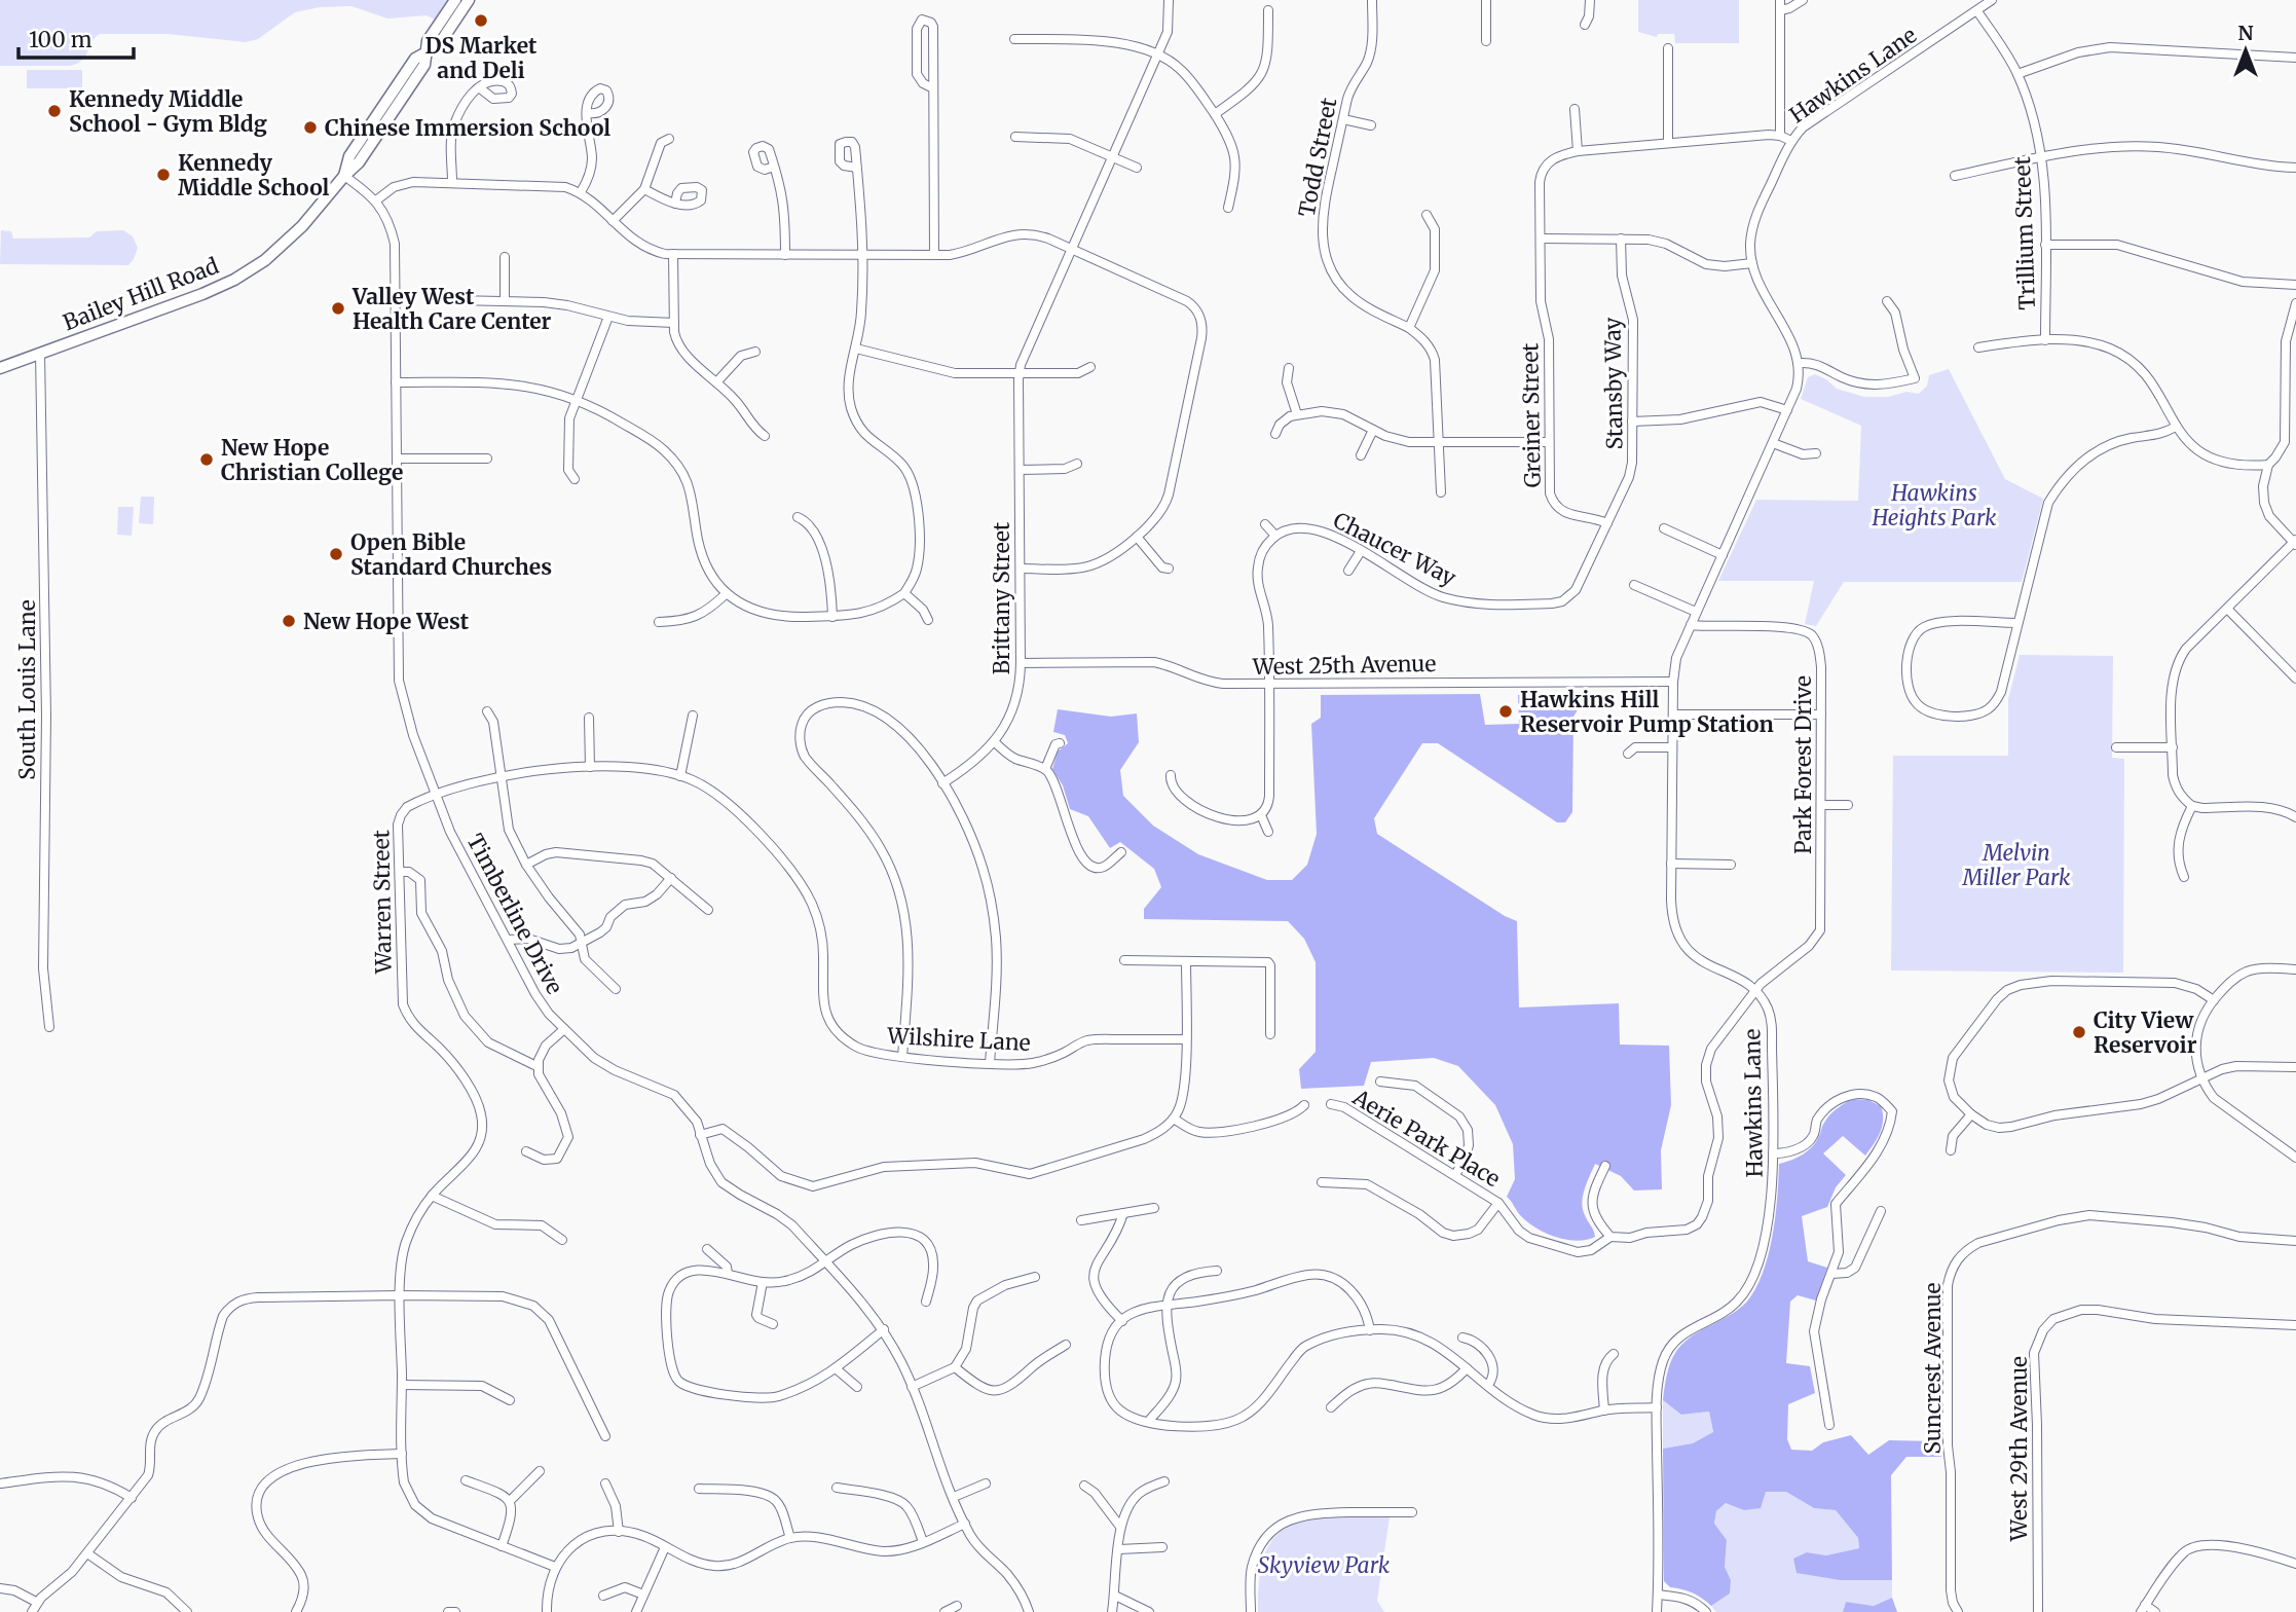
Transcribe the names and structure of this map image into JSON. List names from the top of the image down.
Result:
{
  "streets": {
    "main road": ["Bailey Hill Road"],
    "street": [
      "Hawkins Lane",
      "Todd Street",
      "Trillium Street",
      "Stansby Way",
      "Greiner Street",
      "Chaucer Way",
      "Brittany Street",
      "West 25th Avenue",
      "South Louis Lane",
      "Park Forest Drive",
      "Warren Street",
      "Timberline Drive",
      "Wilshire Lane",
      "Aerie Park Place",
      "Suncrest Avenue",
      "West 29th Avenue"
    ]
  },
  "crossings": [
    ["Hawkins Lane", "Trillium Street"],
    ["Hawkins Lane", "Park Forest Drive"],
    ["Bailey Hill Road", "South Louis Lane"],
    ["Stansby Way", "Greiner Street"],
    ["Stansby Way", "Chaucer Way"],
    ["Greiner Street", "Chaucer Way"],
    ["Brittany Street", "West 25th Avenue"],
    ["Park Forest Drive", "Aerie Park Place"],
    ["Warren Street", "Timberline Drive"],
    ["Warren Street", "Wilshire Lane"],
    ["Timberline Drive", "Wilshire Lane"]
  ],
  "parks": ["Hawkins Heights Park", "Melvin Miller Park", "Skyview Park"],
  "places": [
    "DS Market and Deli",
    "Kennedy Middle School - Gym Bldg",
    "Chinese Immersion School",
    "Kennedy Middle School",
    "Valley West Health Care Center",
    "New Hope Christian College",
    "Open Bible Standard Churches",
    "New Hope West",
    "Hawkins Hill Reservoir Pump Station",
    "City View Reservoir"
  ],
  "scale_bar": "100 m",
  "north": "top"
}
